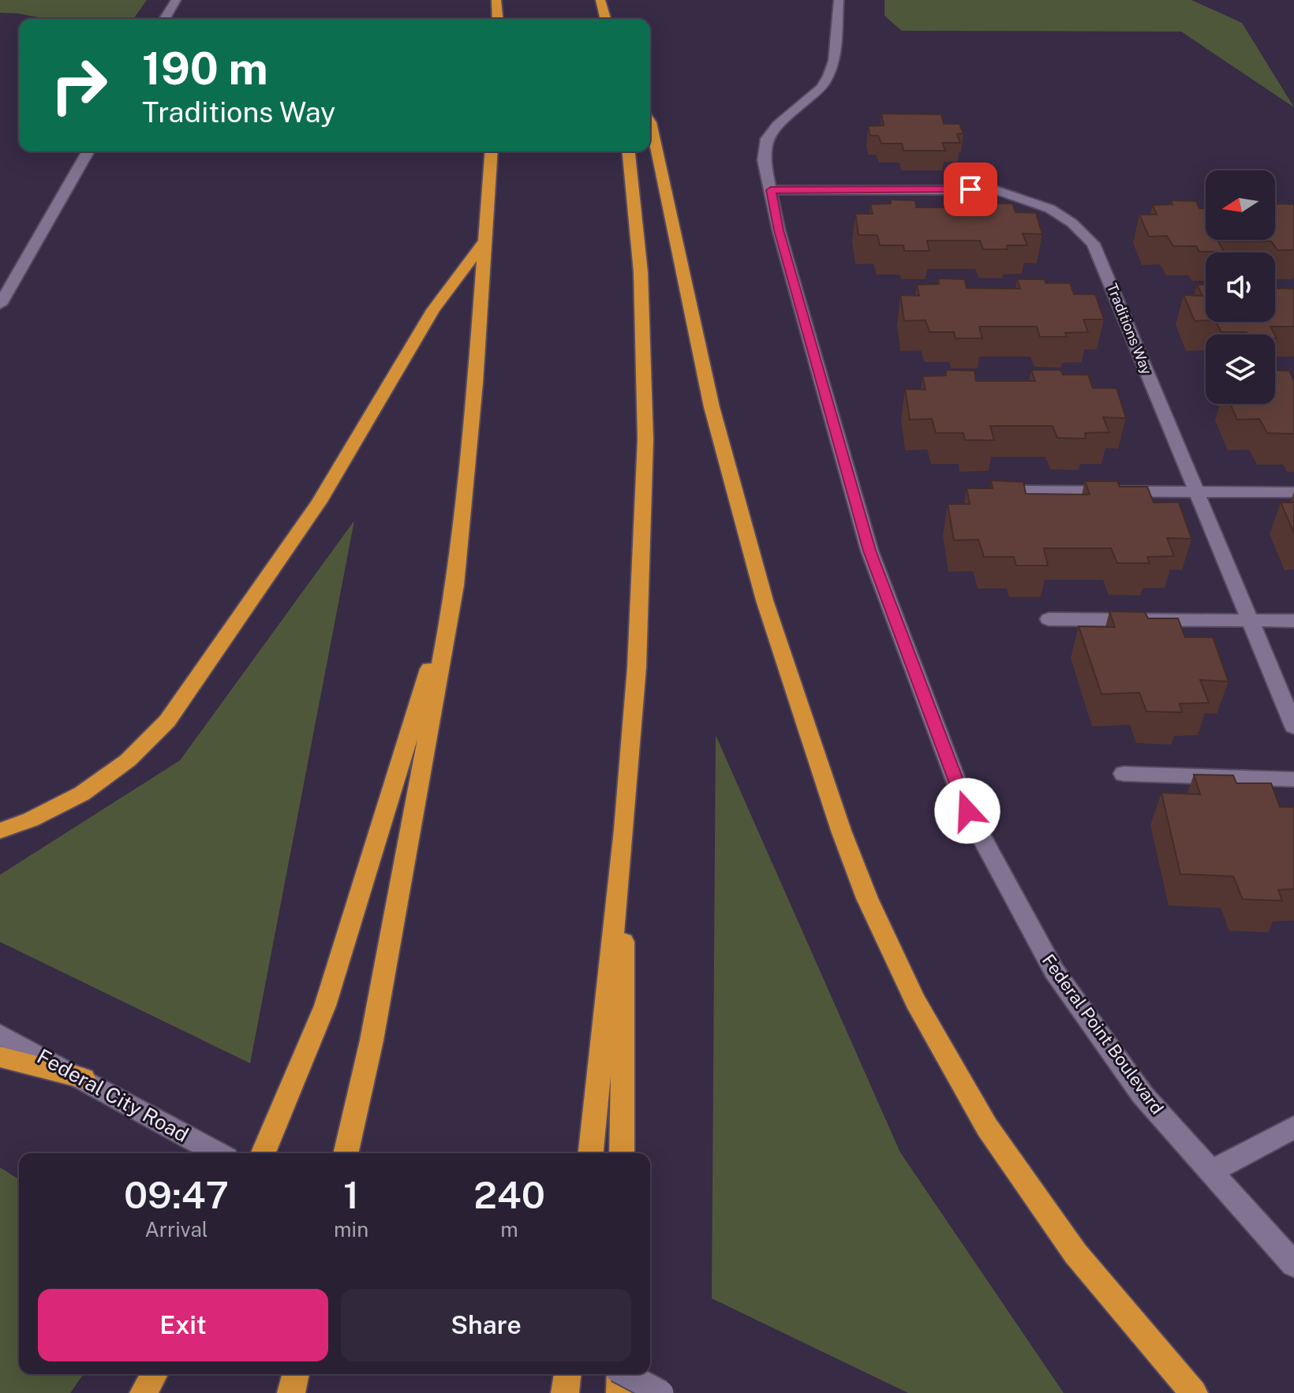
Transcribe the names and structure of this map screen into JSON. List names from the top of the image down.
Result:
{
  "streets": {
    "street": ["Traditions Way", "Federal Point Boulevard", "Federal City Road"]
  },
  "crossings": [
    ["Traditions Way", "Federal Point Boulevard"]
  ],
  "north": "left",
  "page": {
    "turn": ["190 m", "Traditions Way"],
    "eta": [
      "09:47",
      "Arrival",
      "1",
      "min",
      "240",
      "m"
    ],
    "buttons": ["Exit", "Share"]
  }
}
